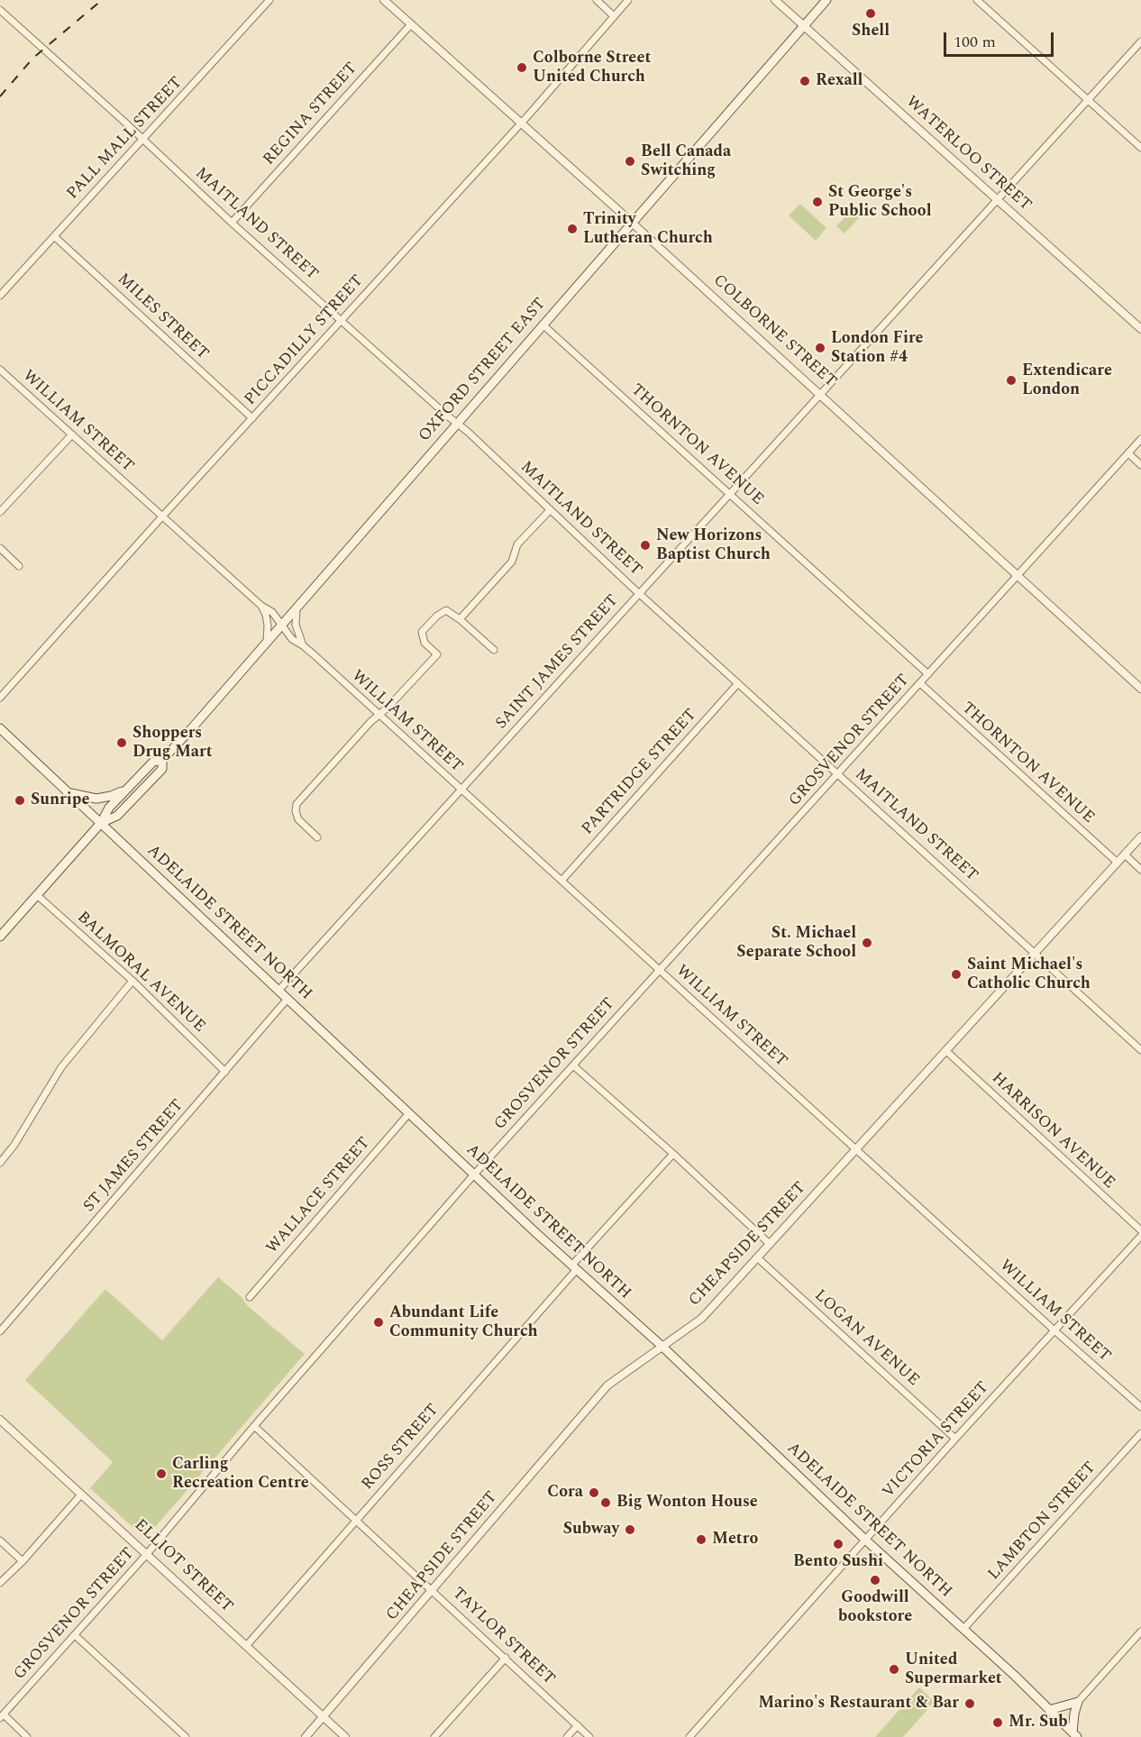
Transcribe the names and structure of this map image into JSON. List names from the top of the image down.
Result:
{
  "streets": {
    "main road": ["OXFORD STREET EAST", "ADELAIDE STREET NORTH"],
    "street": [
      "REGINA STREET",
      "PALL MALL STREET",
      "WATERLOO STREET",
      "MAITLAND STREET",
      "MILES STREET",
      "COLBORNE STREET",
      "PICCADILLY STREET",
      "WILLIAM STREET",
      "THORNTON AVENUE",
      "SAINT JAMES STREET",
      "GROSVENOR STREET",
      "PARTRIDGE STREET",
      "BALMORAL AVENUE",
      "HARRISON AVENUE",
      "ST JAMES STREET",
      "WALLACE STREET",
      "CHEAPSIDE STREET",
      "LOGAN AVENUE",
      "VICTORIA STREET",
      "ROSS STREET",
      "LAMBTON STREET",
      "ELLIOT STREET",
      "TAYLOR STREET"
    ]
  },
  "crossings": [
    ["REGINA STREET", "MAITLAND STREET"],
    ["REGINA STREET", "COLBORNE STREET"],
    ["PALL MALL STREET", "MAITLAND STREET"],
    ["PALL MALL STREET", "MILES STREET"],
    ["WATERLOO STREET", "OXFORD STREET EAST"],
    ["WATERLOO STREET", "SAINT JAMES STREET"],
    ["MAITLAND STREET", "PICCADILLY STREET"],
    ["MAITLAND STREET", "OXFORD STREET EAST"],
    ["MAITLAND STREET", "SAINT JAMES STREET"],
    ["MAITLAND STREET", "GROSVENOR STREET"],
    ["MAITLAND STREET", "PARTRIDGE STREET"],
    ["MAITLAND STREET", "CHEAPSIDE STREET"],
    ["MILES STREET", "PICCADILLY STREET"],
    ["COLBORNE STREET", "PICCADILLY STREET"],
    ["COLBORNE STREET", "OXFORD STREET EAST"],
    ["COLBORNE STREET", "SAINT JAMES STREET"],
    ["COLBORNE STREET", "GROSVENOR STREET"],
    ["PICCADILLY STREET", "WILLIAM STREET"],
    ["OXFORD STREET EAST", "WILLIAM STREET"],
    ["OXFORD STREET EAST", "THORNTON AVENUE"],
    ["OXFORD STREET EAST", "ADELAIDE STREET NORTH"],
    ["OXFORD STREET EAST", "BALMORAL AVENUE"],
    ["WILLIAM STREET", "SAINT JAMES STREET"],
    ["WILLIAM STREET", "GROSVENOR STREET"],
    ["WILLIAM STREET", "PARTRIDGE STREET"],
    ["WILLIAM STREET", "CHEAPSIDE STREET"],
    ["WILLIAM STREET", "VICTORIA STREET"],
    ["THORNTON AVENUE", "SAINT JAMES STREET"],
    ["THORNTON AVENUE", "GROSVENOR STREET"],
    ["THORNTON AVENUE", "CHEAPSIDE STREET"],
    ["SAINT JAMES STREET", "ADELAIDE STREET NORTH"],
    ["GROSVENOR STREET", "ADELAIDE STREET NORTH"],
    ["GROSVENOR STREET", "ELLIOT STREET"],
    ["GROSVENOR STREET", "TAYLOR STREET"],
    ["ADELAIDE STREET NORTH", "ST JAMES STREET"],
    ["ADELAIDE STREET NORTH", "WALLACE STREET"],
    ["ADELAIDE STREET NORTH", "CHEAPSIDE STREET"],
    ["ADELAIDE STREET NORTH", "VICTORIA STREET"],
    ["ADELAIDE STREET NORTH", "ROSS STREET"],
    ["ADELAIDE STREET NORTH", "LAMBTON STREET"],
    ["BALMORAL AVENUE", "ST JAMES STREET"],
    ["HARRISON AVENUE", "CHEAPSIDE STREET"],
    ["CHEAPSIDE STREET", "LOGAN AVENUE"],
    ["CHEAPSIDE STREET", "ELLIOT STREET"],
    ["CHEAPSIDE STREET", "TAYLOR STREET"],
    ["LOGAN AVENUE", "VICTORIA STREET"],
    ["ROSS STREET", "ELLIOT STREET"],
    ["ROSS STREET", "TAYLOR STREET"]
  ],
  "places": [
    "Shell",
    "Colborne Street United Church",
    "Rexall",
    "Bell Canada Switching",
    "St George's Public School",
    "Trinity Lutheran Church",
    "London Fire Station #4",
    "Extendicare London",
    "New Horizons Baptist Church",
    "Shoppers Drug Mart",
    "Sunripe",
    "St. Michael Separate School",
    "Saint Michael's Catholic Church",
    "Abundant Life Community Church",
    "Carling Recreation Centre",
    "Cora",
    "Big Wonton House",
    "Subway",
    "Metro",
    "Bento Sushi",
    "Goodwill bookstore",
    "United Supermarket",
    "Marino's Restaurant & Bar",
    "Mr. Sub"
  ],
  "scale_bar": "100 m"
}
